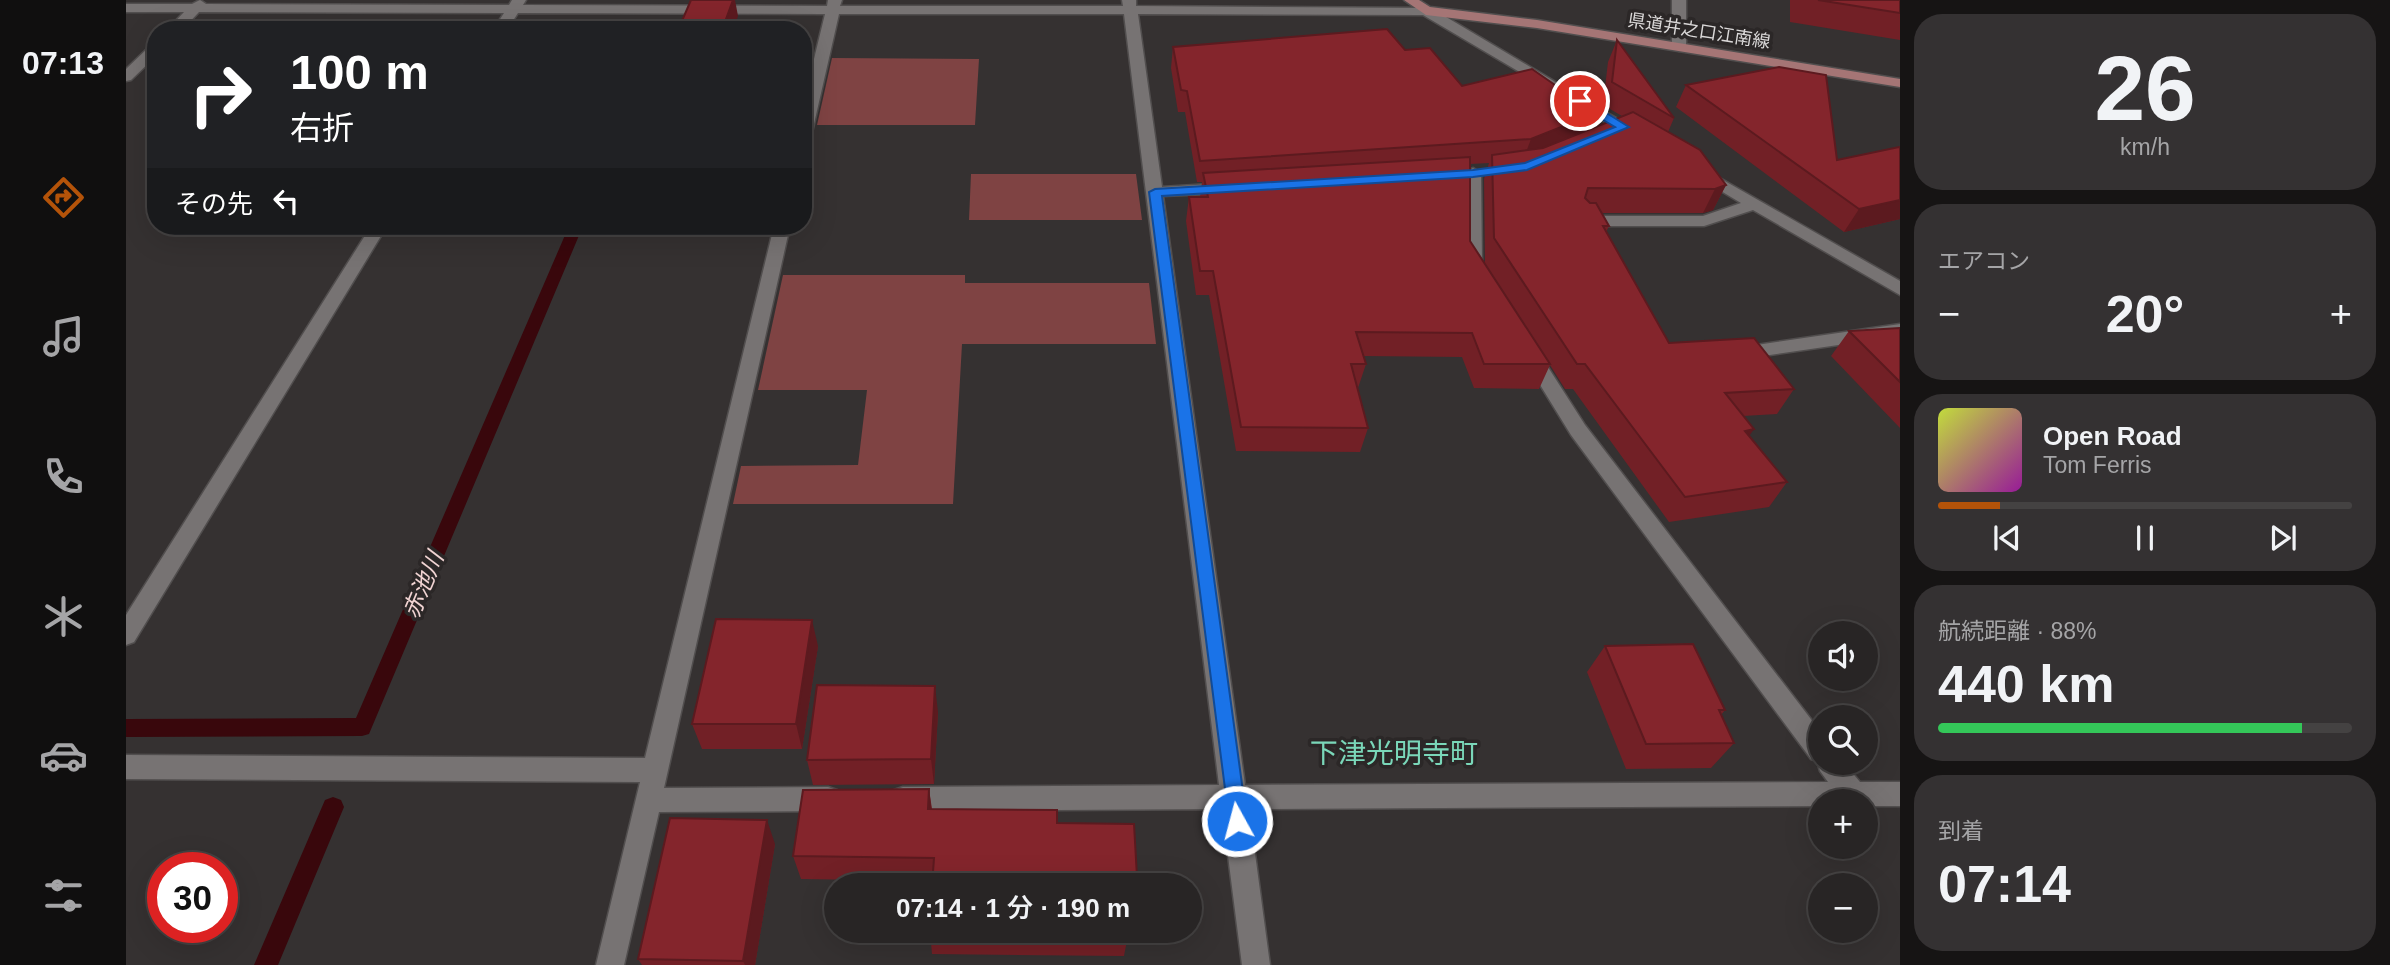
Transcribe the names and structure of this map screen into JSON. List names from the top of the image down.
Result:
{
  "streets": {
    "main road": ["県道井之口江南線"]
  },
  "districts": ["下津光明寺町"],
  "water": ["赤池川"],
  "page": {
    "tabs": "07:13",
    "tile": [
      ["26", "km/h"],
      "エアコン",
      ["航続距離 · 88%", "440 km"],
      ["到着", "07:14"]
    ],
    "turn": ["100 m", "右折"],
    "then": "その先",
    "heat": ["−", "20°", "+"],
    "song": ["Open Road", "Tom Ferris"],
    "map_buttons": ["+", "−"],
    "limit": "30",
    "trip": "07:14 · 1 分 · 190 m"
  }
}
